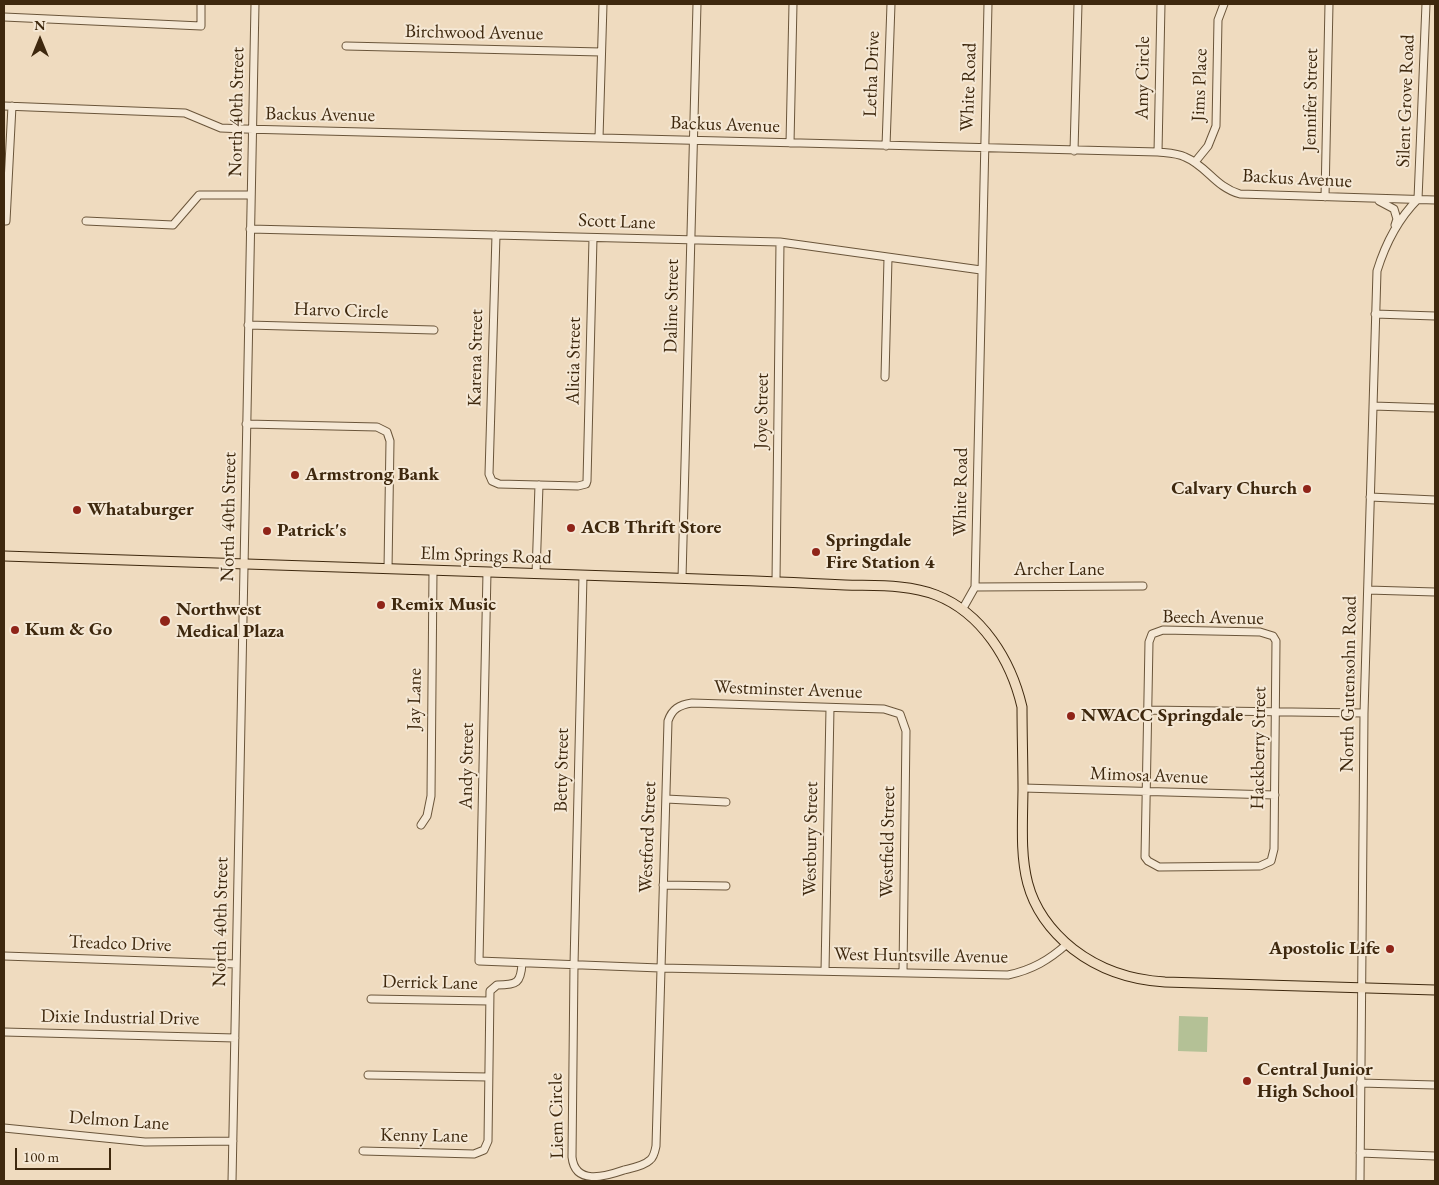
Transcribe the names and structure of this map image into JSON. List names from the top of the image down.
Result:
{
  "streets": {
    "main road": ["Elm Springs Road"],
    "street": [
      "Birchwood Avenue",
      "Letha Drive",
      "Amy Circle",
      "Jims Place",
      "White Road",
      "Jennifer Street",
      "Silent Grove Road",
      "North 40th Street",
      "Backus Avenue",
      "Scott Lane",
      "Daline Street",
      "Harvo Circle",
      "Karena Street",
      "Alicia Street",
      "Joye Street",
      "Archer Lane",
      "Beech Avenue",
      "North Gutensohn Road",
      "Westminster Avenue",
      "Jay Lane",
      "Hackberry Street",
      "Andy Street",
      "Betty Street",
      "Mimosa Avenue",
      "Westford Street",
      "Westbury Street",
      "Westfield Street",
      "Treadco Drive",
      "West Huntsville Avenue",
      "Derrick Lane",
      "Dixie Industrial Drive",
      "Liem Circle",
      "Delmon Lane",
      "Kenny Lane"
    ]
  },
  "crossings": [
    ["Letha Drive", "Backus Avenue"],
    ["Amy Circle", "Backus Avenue"],
    ["Jims Place", "Backus Avenue"],
    ["White Road", "Backus Avenue"],
    ["White Road", "Scott Lane"],
    ["White Road", "Elm Springs Road"],
    ["White Road", "Archer Lane"],
    ["Jennifer Street", "Backus Avenue"],
    ["Silent Grove Road", "Backus Avenue"],
    ["Silent Grove Road", "North Gutensohn Road"],
    ["North 40th Street", "Backus Avenue"],
    ["North 40th Street", "Scott Lane"],
    ["North 40th Street", "Harvo Circle"],
    ["North 40th Street", "Elm Springs Road"],
    ["North 40th Street", "Treadco Drive"],
    ["North 40th Street", "Dixie Industrial Drive"],
    ["North 40th Street", "Delmon Lane"],
    ["Backus Avenue", "Daline Street"],
    ["Backus Avenue", "North Gutensohn Road"],
    ["Scott Lane", "Daline Street"],
    ["Scott Lane", "Karena Street"],
    ["Scott Lane", "Alicia Street"],
    ["Scott Lane", "Joye Street"],
    ["Daline Street", "Elm Springs Road"],
    ["Karena Street", "Alicia Street"],
    ["Joye Street", "Elm Springs Road"],
    ["Elm Springs Road", "Jay Lane"],
    ["Elm Springs Road", "Andy Street"],
    ["Elm Springs Road", "Betty Street"],
    ["Beech Avenue", "Hackberry Street"],
    ["Westminster Avenue", "Westford Street"],
    ["Westminster Avenue", "Westbury Street"],
    ["Westminster Avenue", "Westfield Street"],
    ["Hackberry Street", "Mimosa Avenue"],
    ["Andy Street", "West Huntsville Avenue"],
    ["Betty Street", "West Huntsville Avenue"],
    ["Betty Street", "Liem Circle"],
    ["Westford Street", "West Huntsville Avenue"],
    ["Westford Street", "Liem Circle"],
    ["Westbury Street", "West Huntsville Avenue"],
    ["Westfield Street", "West Huntsville Avenue"],
    ["West Huntsville Avenue", "Liem Circle"]
  ],
  "places": [
    "Armstrong Bank",
    "Calvary Church",
    "Whataburger",
    "ACB Thrift Store",
    "Patrick's",
    "Springdale Fire Station 4",
    "Remix Music",
    "Northwest Medical Plaza",
    "Kum & Go",
    "NWACC Springdale",
    "Apostolic Life",
    "Central Junior High School"
  ],
  "scale_bar": "100 m",
  "north": "top"
}
